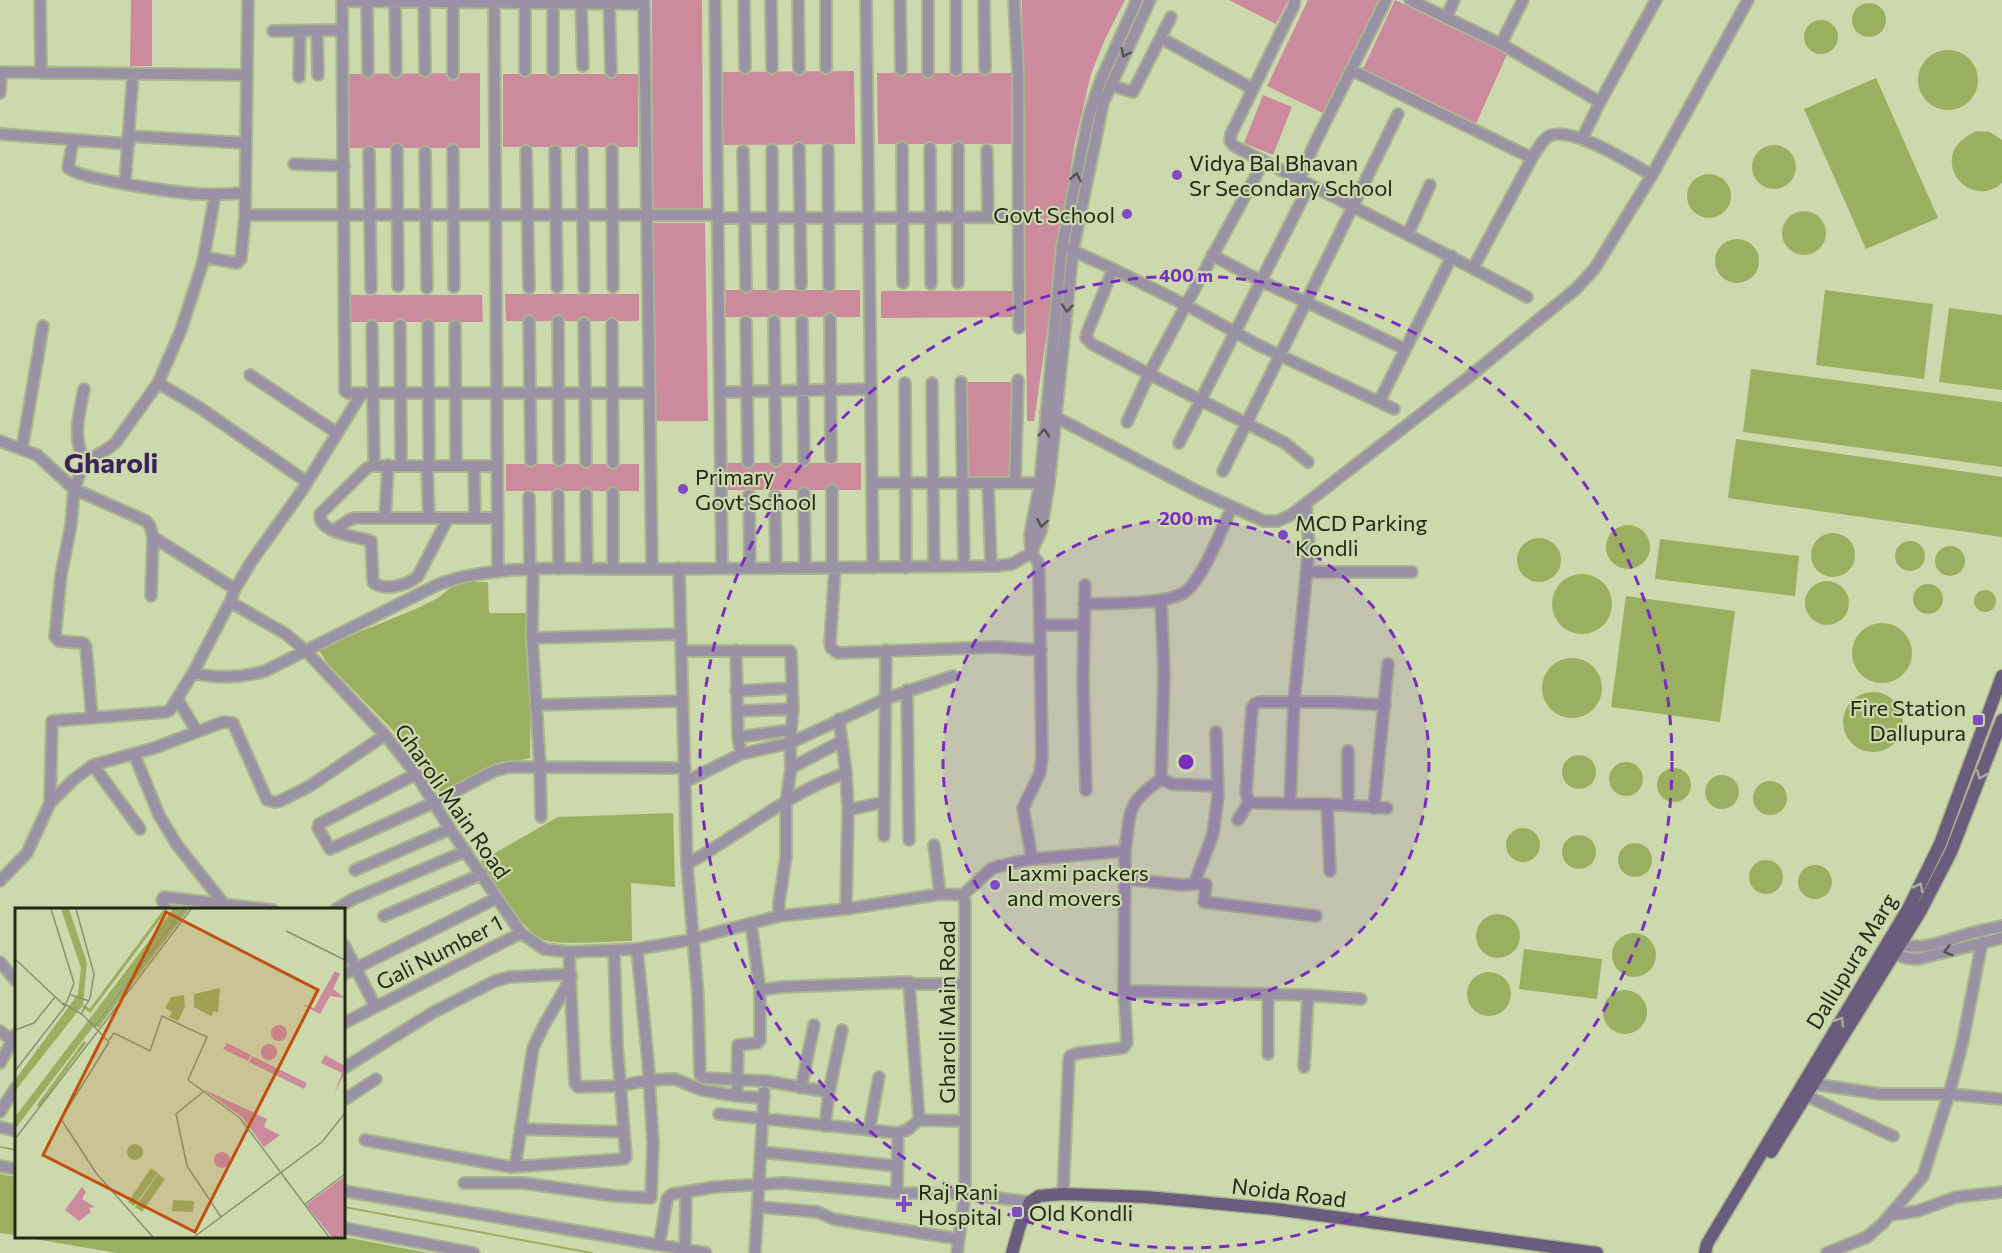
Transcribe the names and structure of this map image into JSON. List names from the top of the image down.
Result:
{
  "streets": {
    "main road": ["Dallupura Marg", "Noida Road"],
    "street": ["Gharoli Main Road", "Gali Number 1"]
  },
  "crossings": [
    ["Gharoli Main Road", "Gali Number 1"]
  ],
  "districts": ["Gharoli"],
  "places": {
    "other": [
      "Vidya Bal Bhavan Sr Secondary School",
      "Govt School",
      "Primary Govt School",
      "MCD Parking Kondli",
      "Laxmi packers and movers"
    ],
    "transit": ["Fire Station Dallupura", "Old Kondli"],
    "health": ["Raj Rani Hospital"]
  },
  "rings": ["400 m", "200 m"]
}
